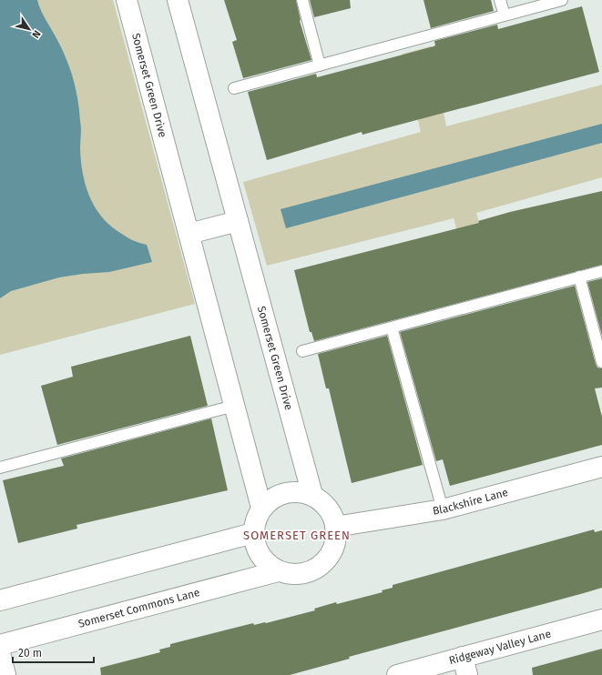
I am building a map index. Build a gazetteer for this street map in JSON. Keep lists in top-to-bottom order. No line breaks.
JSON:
{"streets":{"street":["Somerset Green Drive","Blackshire Lane","Somerset Commons Lane","Ridgeway Valley Lane"]},"crossings":[["Somerset Green Drive","Blackshire Lane"],["Somerset Green Drive","Somerset Commons Lane"],["Blackshire Lane","Somerset Commons Lane"]],"districts":["SOMERSET GREEN"],"scale_bar":"20 m","north":"bottom right"}
